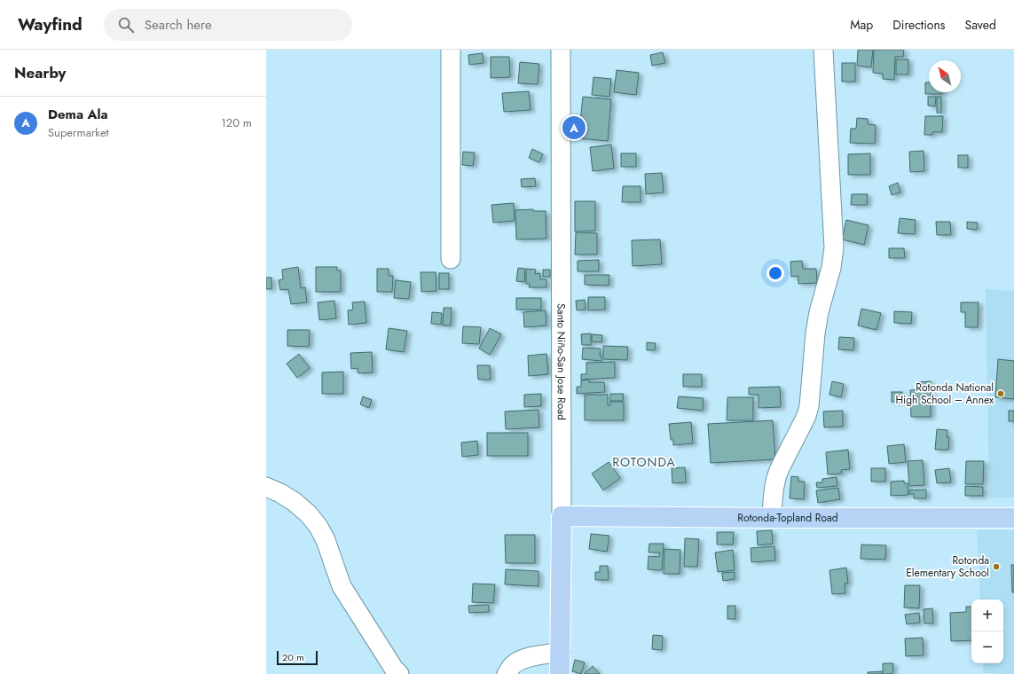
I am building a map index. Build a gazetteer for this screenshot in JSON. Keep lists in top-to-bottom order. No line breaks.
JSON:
{"streets":{"main road":["Santo Niño-San Jose Road","Rotonda-Topland Road"]},"crossings":[["Santo Niño-San Jose Road","Rotonda-Topland Road"]],"districts":["ROTONDA"],"places":["Rotonda National High School – Annex","Rotonda Elementary School"],"scale_bar":"20 m","north":"top left","page":{"header":"Wayfind","search":"Search here","nav":["Map","Directions","Saved"],"heading":"Nearby","list":[{"mark":"A","name":"Dema Ala","note":"Supermarket","value":"120 m"}],"pins":"A","map_buttons":["+","−"],"scale":"20 m"}}
